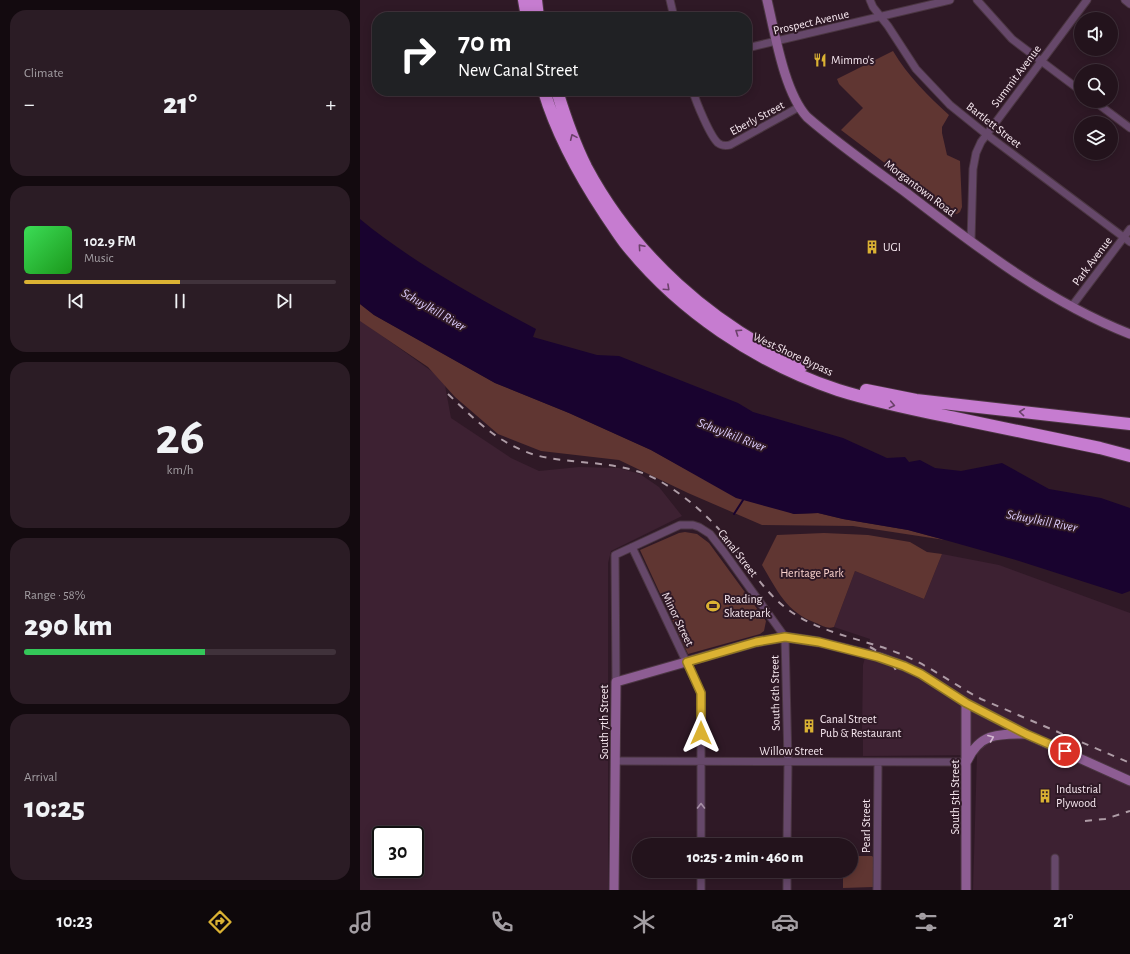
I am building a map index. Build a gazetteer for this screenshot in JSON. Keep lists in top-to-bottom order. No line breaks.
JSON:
{"streets":{"highway":["West Shore Bypass"],"street":["Prospect Avenue","Summit Avenue","Eberly Street","Bartlett Street","Morgantown Road","Park Avenue","Canal Street","Minor Street","South 6th Street","South 7th Street","Willow Street","South 5th Street","Pearl Street"]},"crossings":[["Prospect Avenue","Bartlett Street"],["Prospect Avenue","Morgantown Road"],["Summit Avenue","Bartlett Street"],["Summit Avenue","Morgantown Road"],["Eberly Street","Morgantown Road"],["Bartlett Street","Park Avenue"],["Morgantown Road","Park Avenue"],["Canal Street","Minor Street"],["Canal Street","South 6th Street"],["Canal Street","South 7th Street"],["Minor Street","Willow Street"],["South 6th Street","Willow Street"],["South 7th Street","Willow Street"],["Willow Street","South 5th Street"],["Willow Street","Pearl Street"]],"water":["Schuylkill River"],"parks":["Heritage Park"],"places":{"restaurant":["Mimmo's"],"building":["UGI","Canal Street Pub & Restaurant","Industrial Plywood"],"sports":["Reading Skatepark"]},"page":{"tile":["Climate",["26","km/h"],["Range · 58%","290 km"],["Arrival","10:25"]],"turn":["70 m","New Canal Street"],"heat":["−","21°","+"],"song":["102.9 FM","Music"],"limit":"30","trip":"10:25 · 2 min · 460 m","tabs":["10:23","21°"]}}
